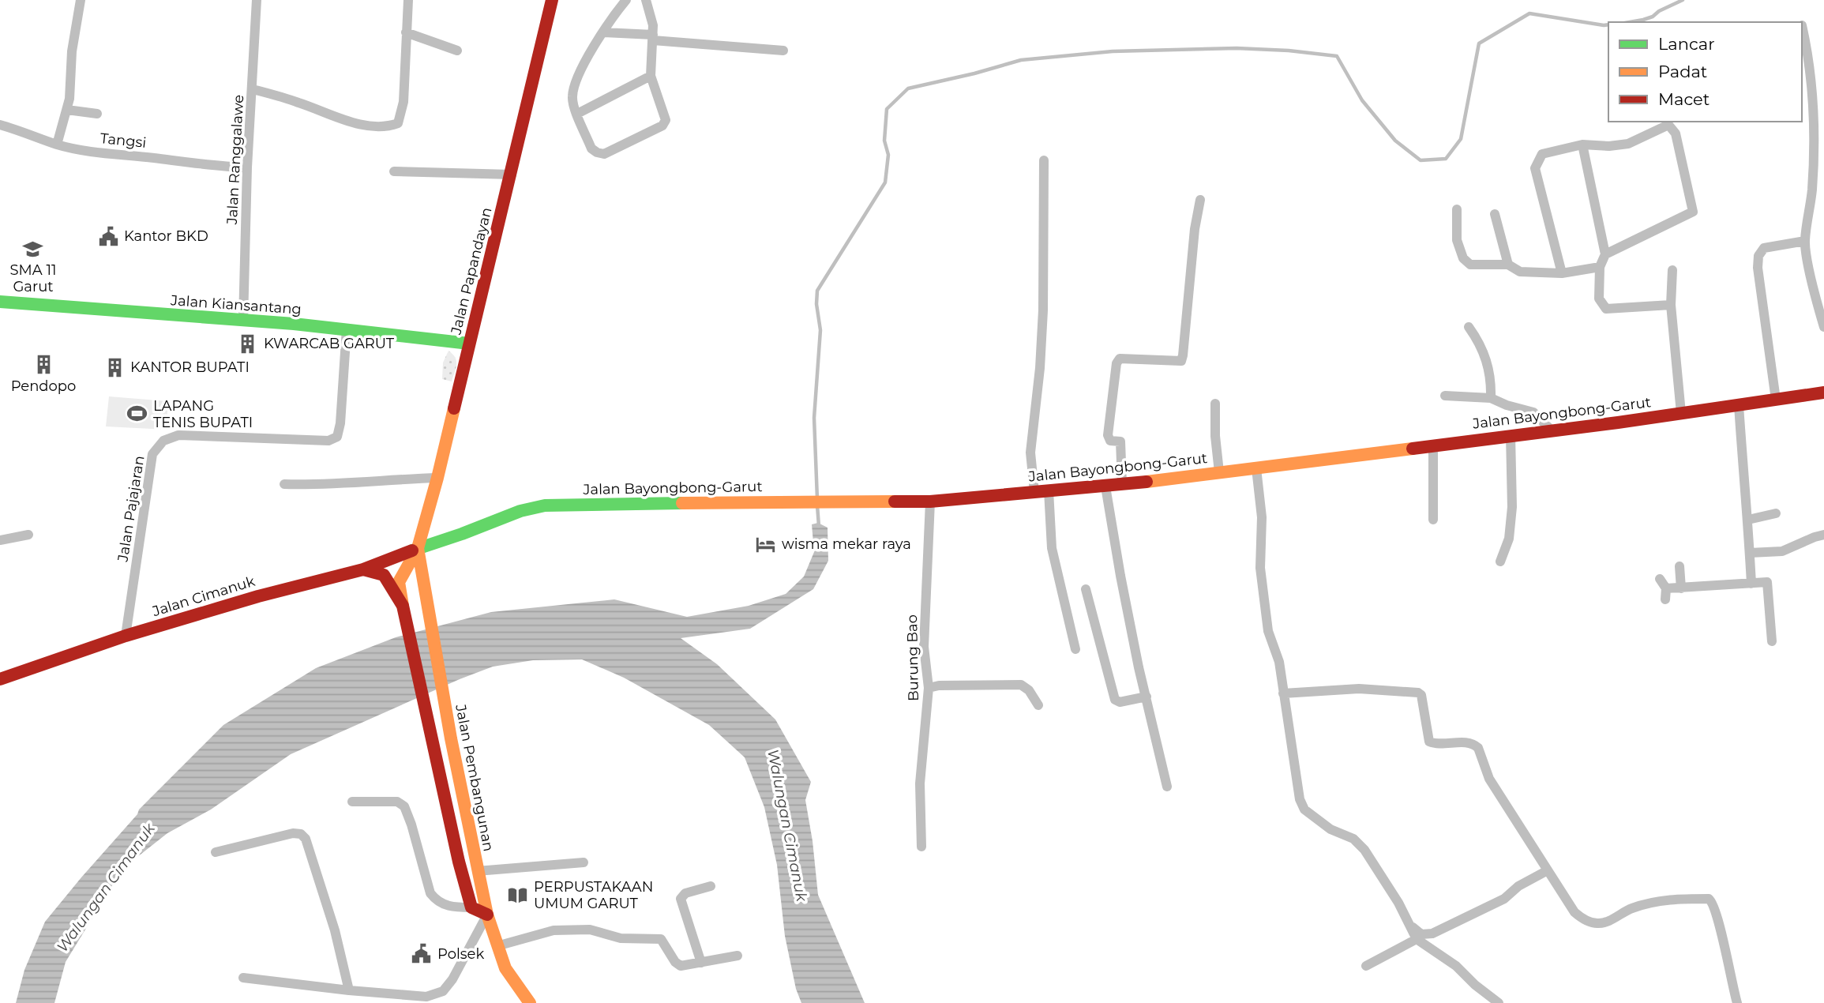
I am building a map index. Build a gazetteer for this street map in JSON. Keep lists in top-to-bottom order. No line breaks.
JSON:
{"streets":{"main road":["Jalan Papandayan","Jalan Kiansantang","Jalan Bayongbong-Garut","Jalan Cimanuk","Jalan Pembangunan"],"street":["Tangsi","Jalan Ranggalawe","Jalan Pajajaran","Burung Bao"]},"crossings":[["Tangsi","Jalan Ranggalawe"],["Jalan Ranggalawe","Jalan Kiansantang"],["Jalan Papandayan","Jalan Kiansantang"],["Jalan Papandayan","Jalan Bayongbong-Garut"],["Jalan Papandayan","Jalan Cimanuk"],["Jalan Papandayan","Jalan Pembangunan"],["Jalan Kiansantang","Jalan Pajajaran"],["Jalan Bayongbong-Garut","Jalan Cimanuk"],["Jalan Bayongbong-Garut","Burung Bao"],["Jalan Bayongbong-Garut","Jalan Pembangunan"],["Jalan Pajajaran","Jalan Cimanuk"],["Jalan Cimanuk","Jalan Pembangunan"]],"water":["Walungan Cimanuk"],"places":{"public building":["Kantor BKD","Polsek"],"school or university":["SMA 11 Garut"],"building":["KWARCAB GARUT","Pendopo","KANTOR BUPATI"],"sports":["LAPANG TENIS BUPATI"],"hotel":["wisma mekar raya"],"library":["PERPUSTAKAAN UMUM GARUT"]},"legend":["Lancar","Padat","Macet"]}
